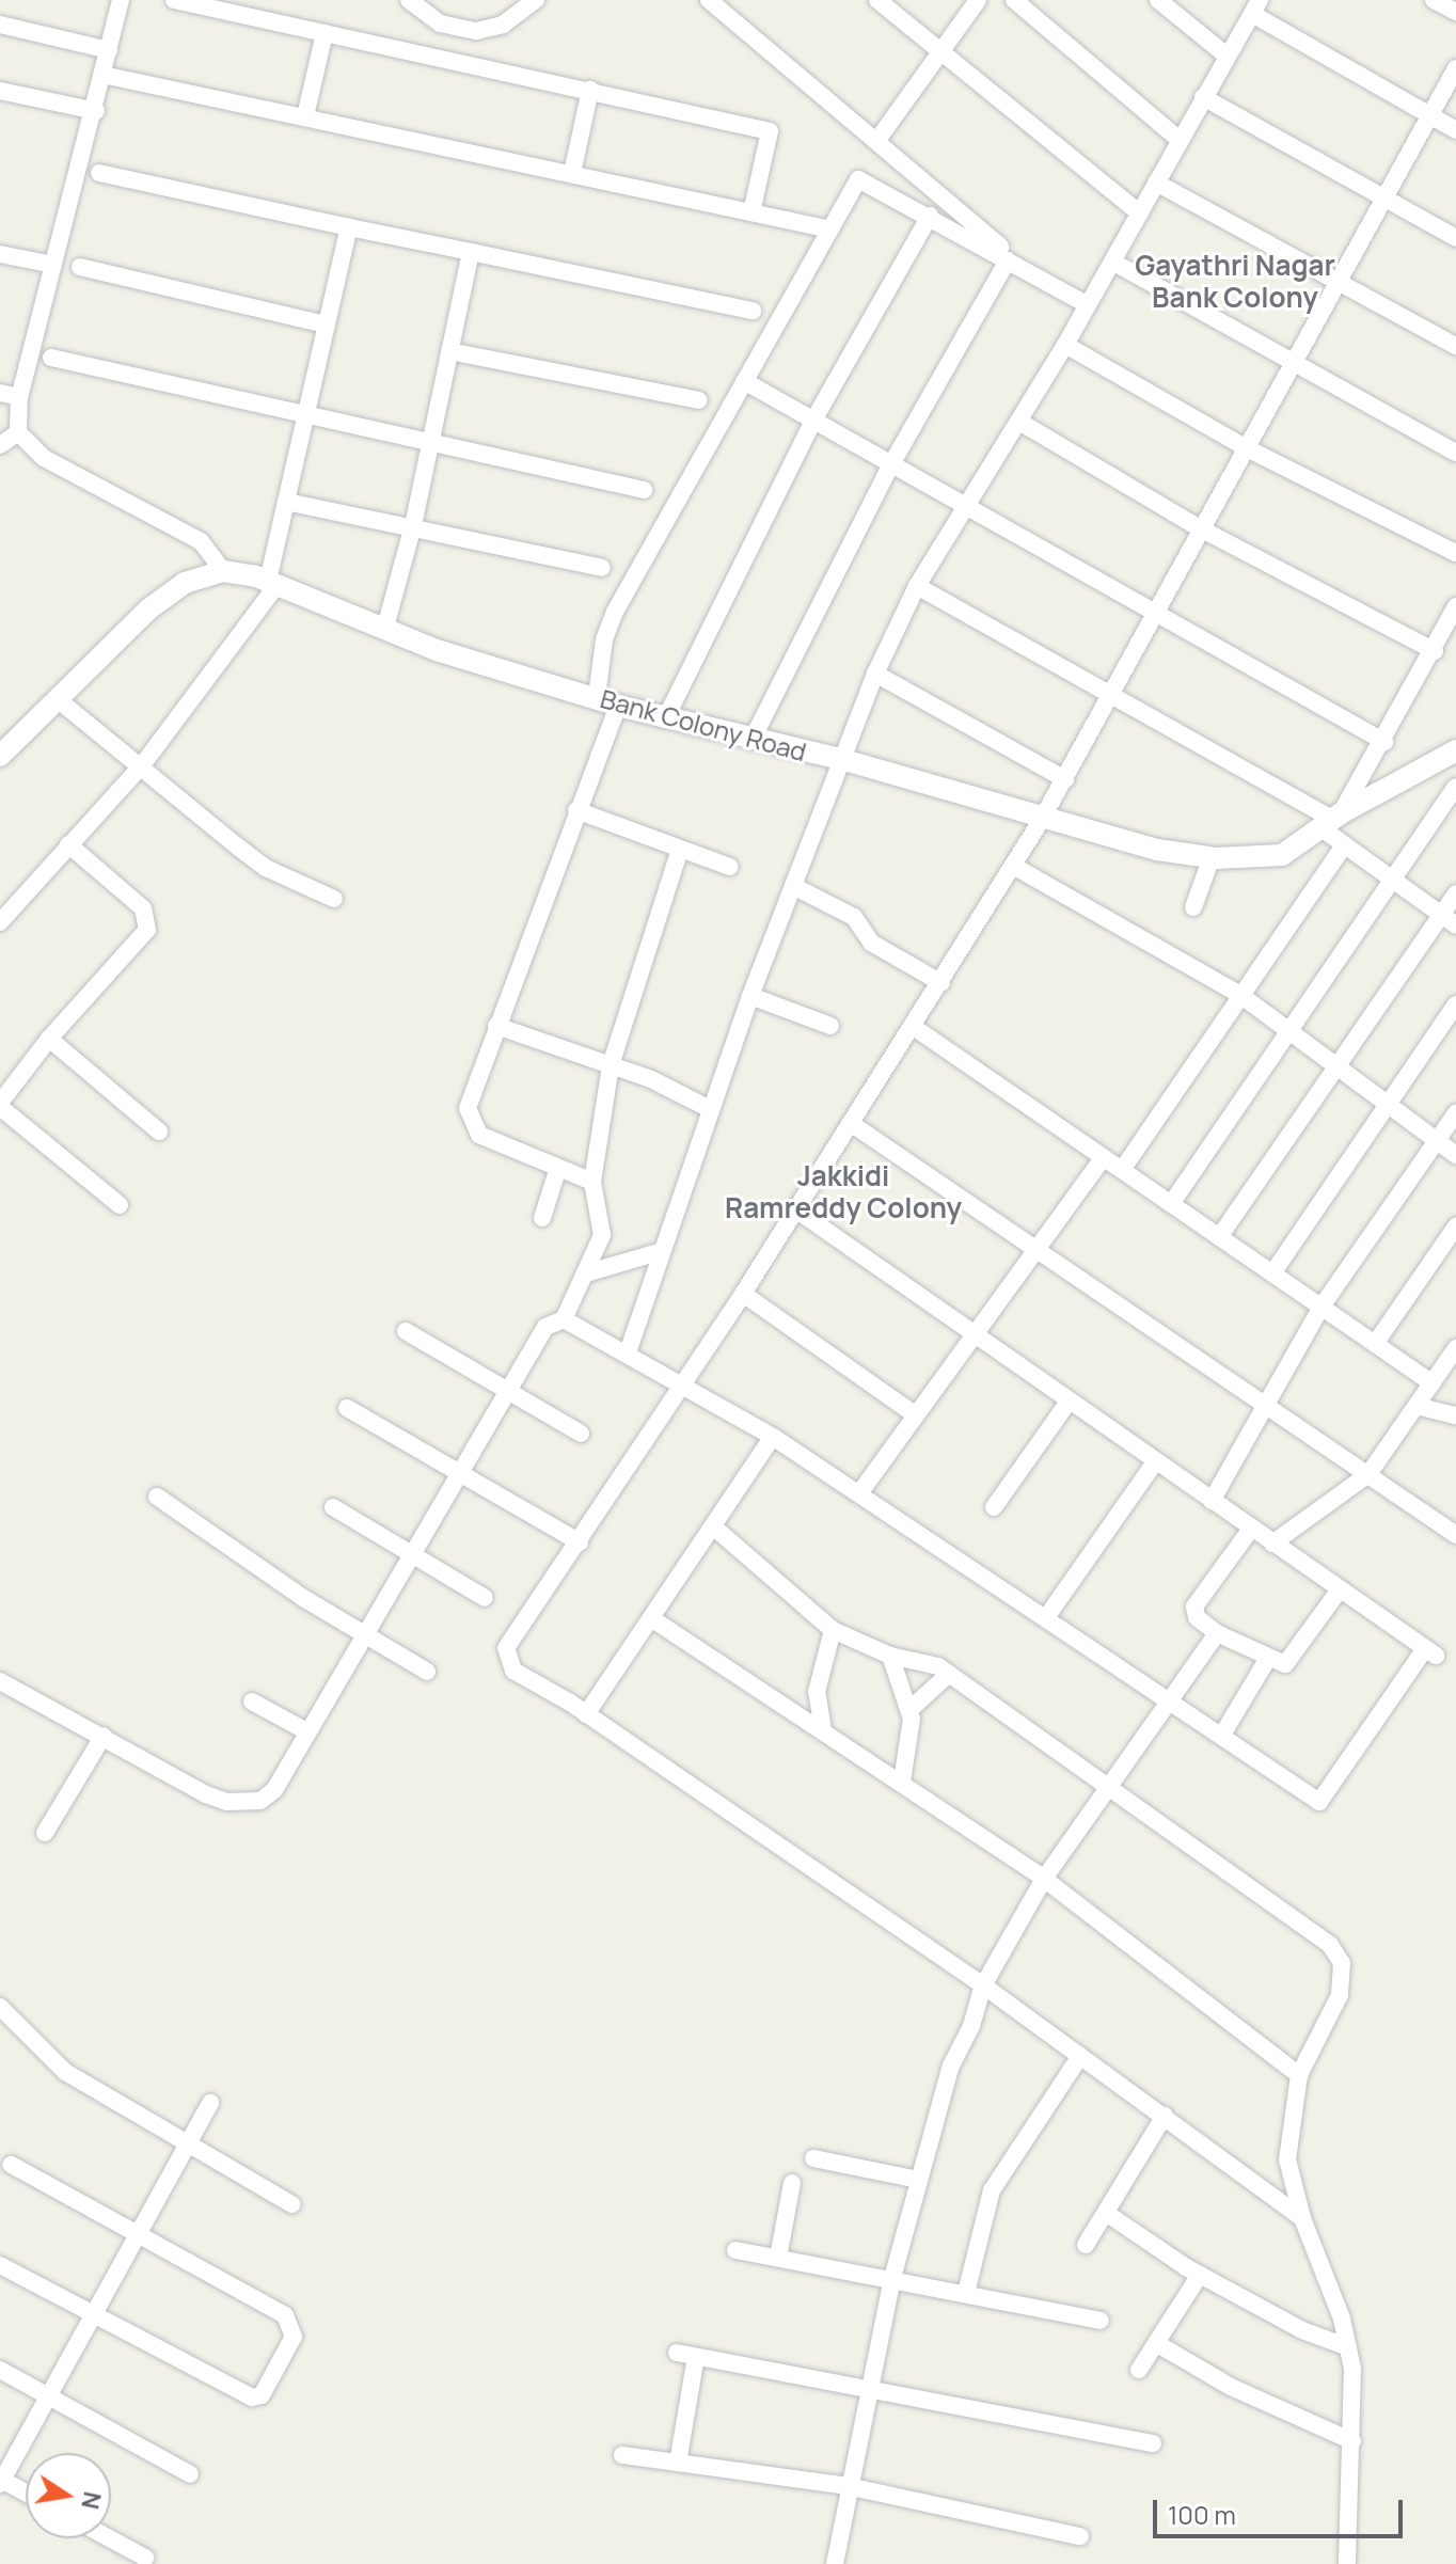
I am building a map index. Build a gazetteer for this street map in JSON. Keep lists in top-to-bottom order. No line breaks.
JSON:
{"streets":{"street":["Bank Colony Road"]},"districts":["Gayathri Nagar Bank Colony","Jakkidi Ramreddy Colony"],"scale_bar":"100 m","north":"right"}
